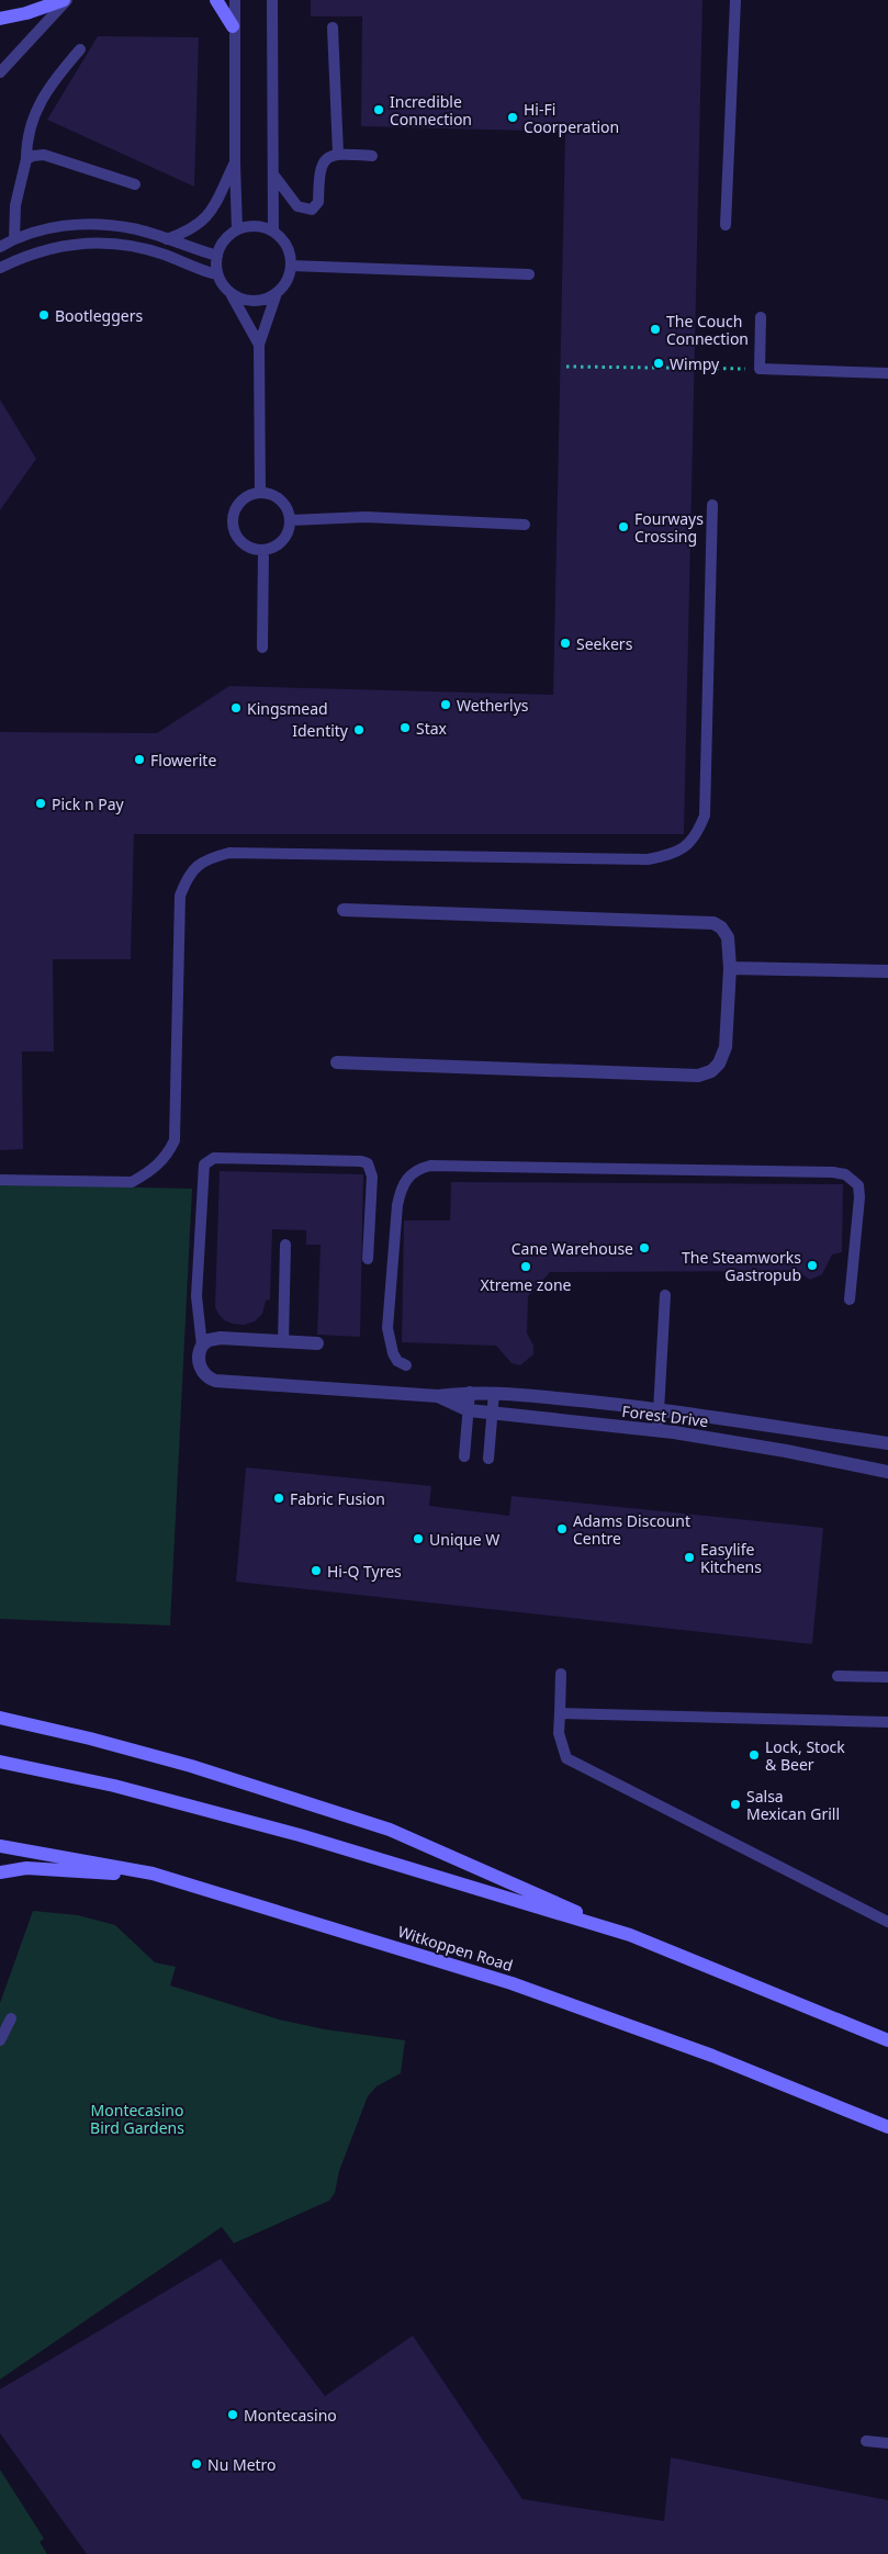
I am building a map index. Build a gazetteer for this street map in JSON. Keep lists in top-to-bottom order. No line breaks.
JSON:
{"streets":{"main road":["Witkoppen Road"],"street":["Forest Drive"]},"parks":["Montecasino Bird Gardens"],"places":["Incredible Connection","Hi-Fi Coorperation","Bootleggers","The Couch Connection","Wimpy","Fourways Crossing","Seekers","Wetherlys","Kingsmead","Stax","Identity","Flowerite","Pick n Pay","Cane Warehouse","The Steamworks Gastropub","Xtreme zone","Fabric Fusion","Adams Discount Centre","Unique W","Easylife Kitchens","Hi-Q Tyres","Lock, Stock & Beer","Salsa Mexican Grill","Montecasino","Nu Metro"]}
